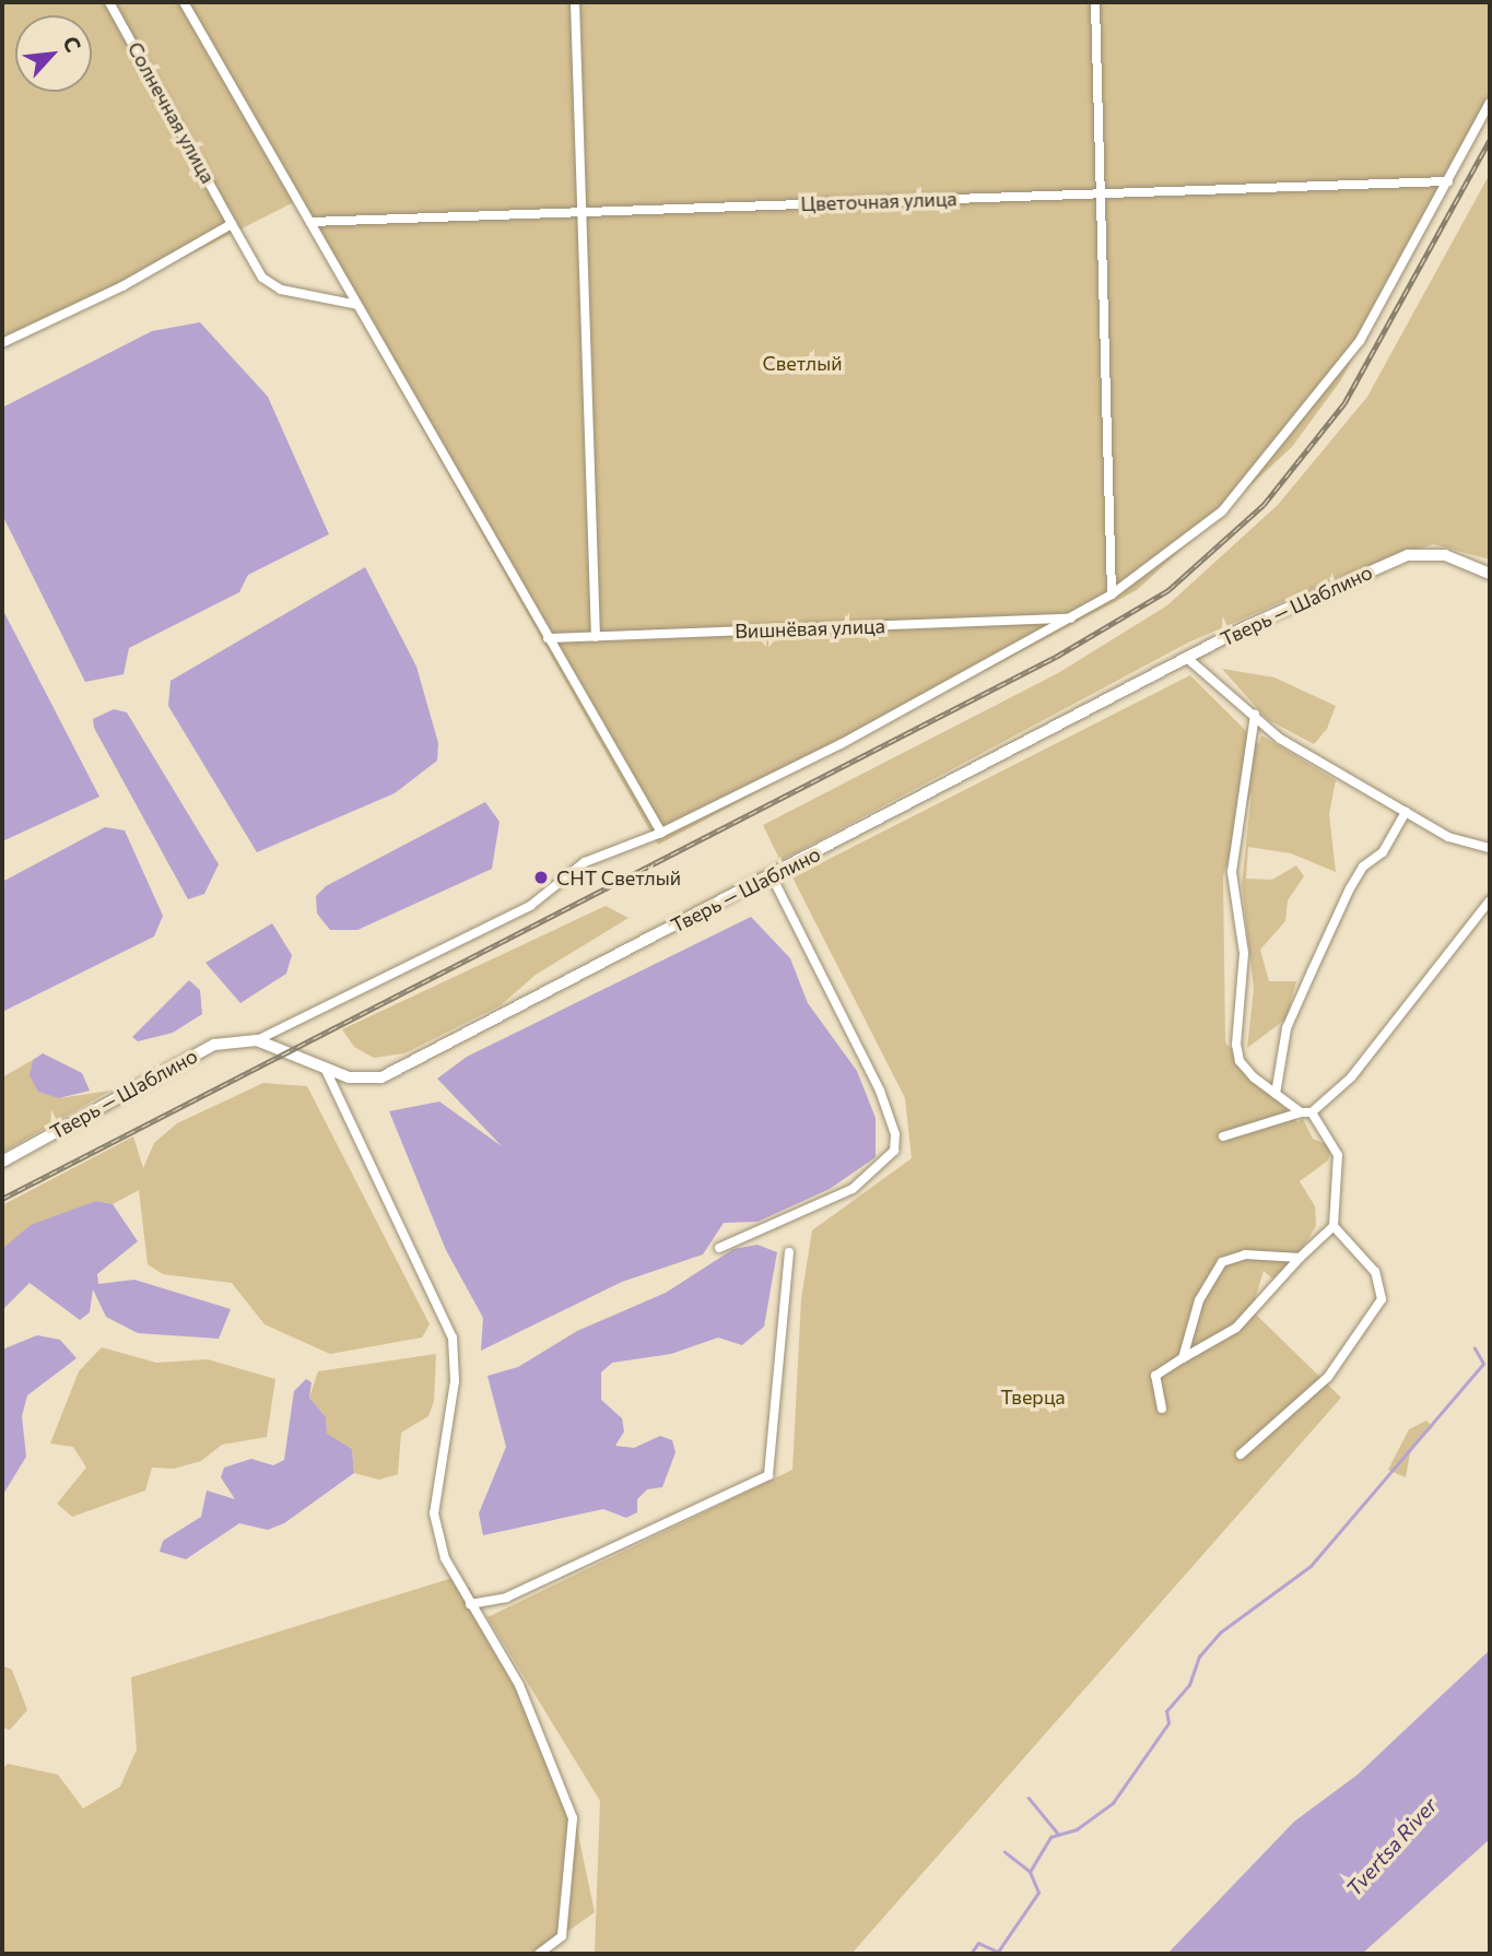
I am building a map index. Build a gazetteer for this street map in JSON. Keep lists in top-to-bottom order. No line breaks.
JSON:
{"streets":{"street":["Солнечная улица","Цветочная улица","Тверь — Шаблино","Вишнёвая улица"]},"water":["Tvertsa River"],"parks":["Светлый","Тверца"],"places":["СНТ Светлый"],"north":"top right"}
